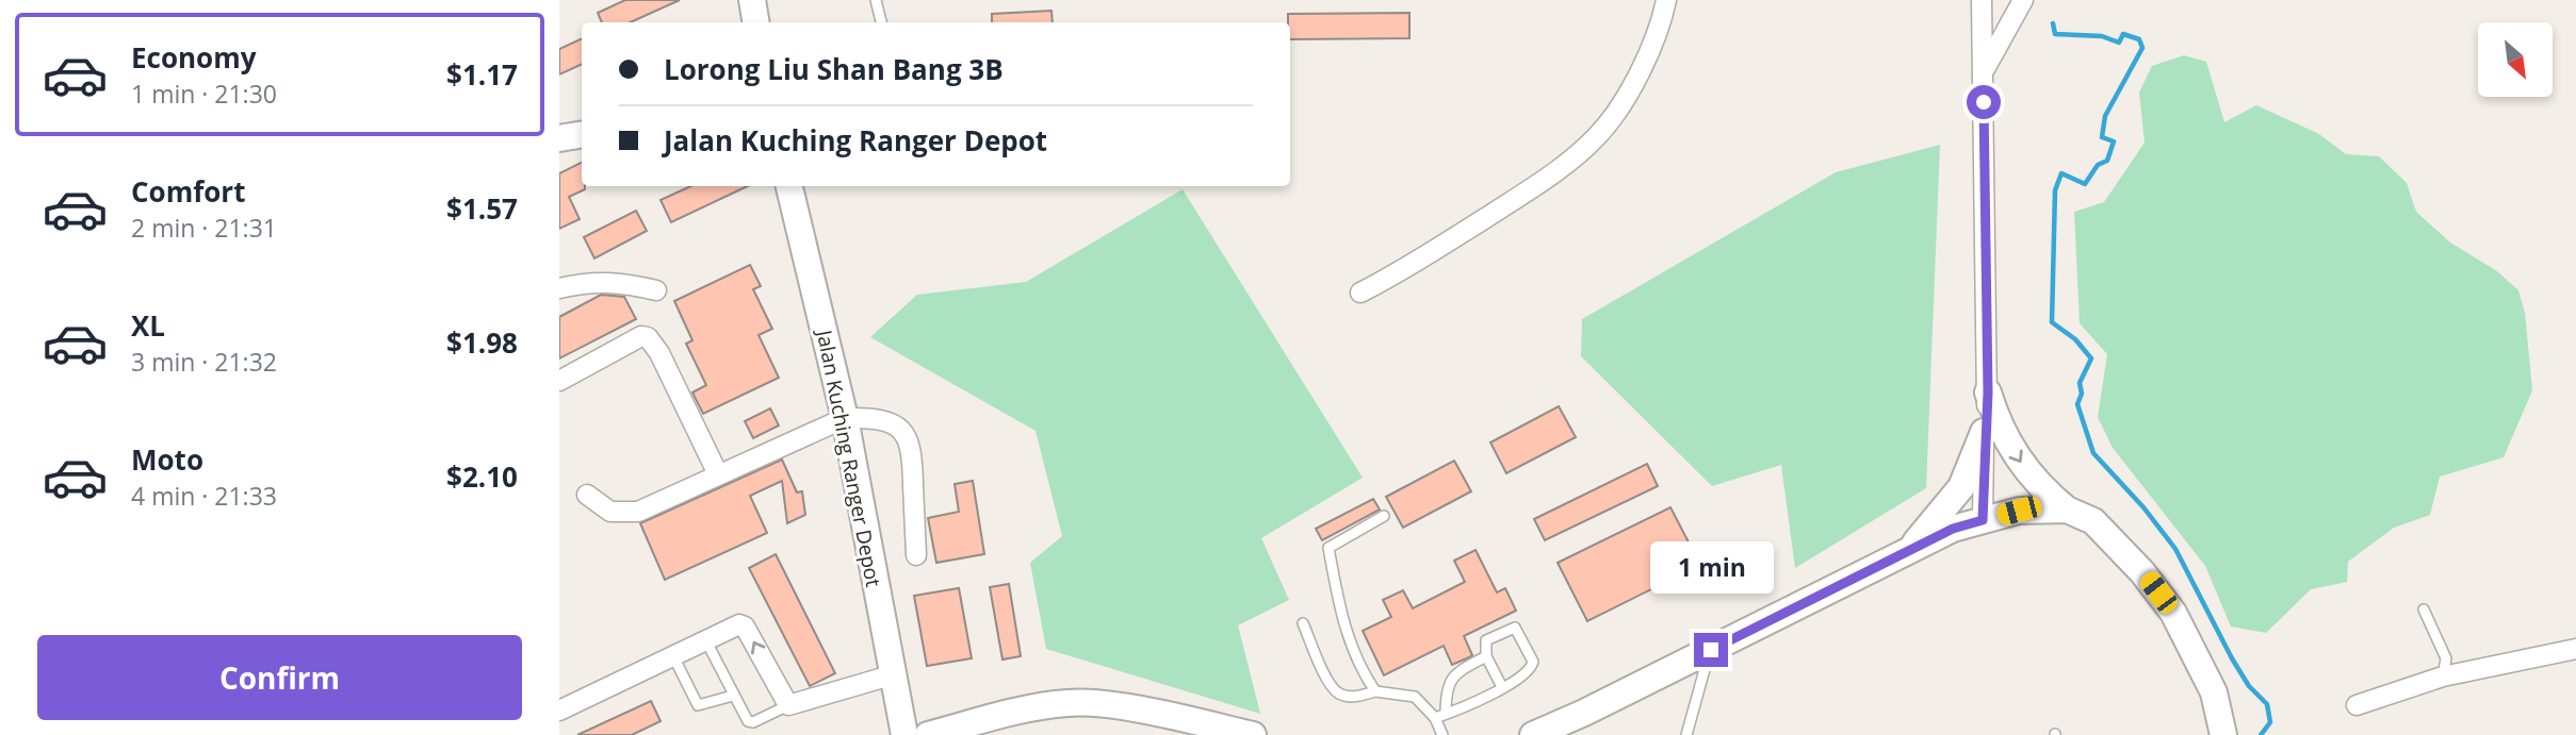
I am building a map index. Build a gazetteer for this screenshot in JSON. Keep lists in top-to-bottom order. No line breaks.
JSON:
{"streets":{"street":["Jalan Kuching Ranger Depot"]},"north":"bottom right","page":{"list":[{"name":"Economy","note":"1 min · 21:30","value":"$1.17"},{"name":"Comfort","note":"2 min · 21:31","value":"$1.57"},{"name":"XL","note":"3 min · 21:32","value":"$1.98"},{"name":"Moto","note":"4 min · 21:33","value":"$2.10"}],"banner":["Lorong Liu Shan Bang 3B","Jalan Kuching Ranger Depot"],"bubble":"1 min","buttons":"Confirm"}}
